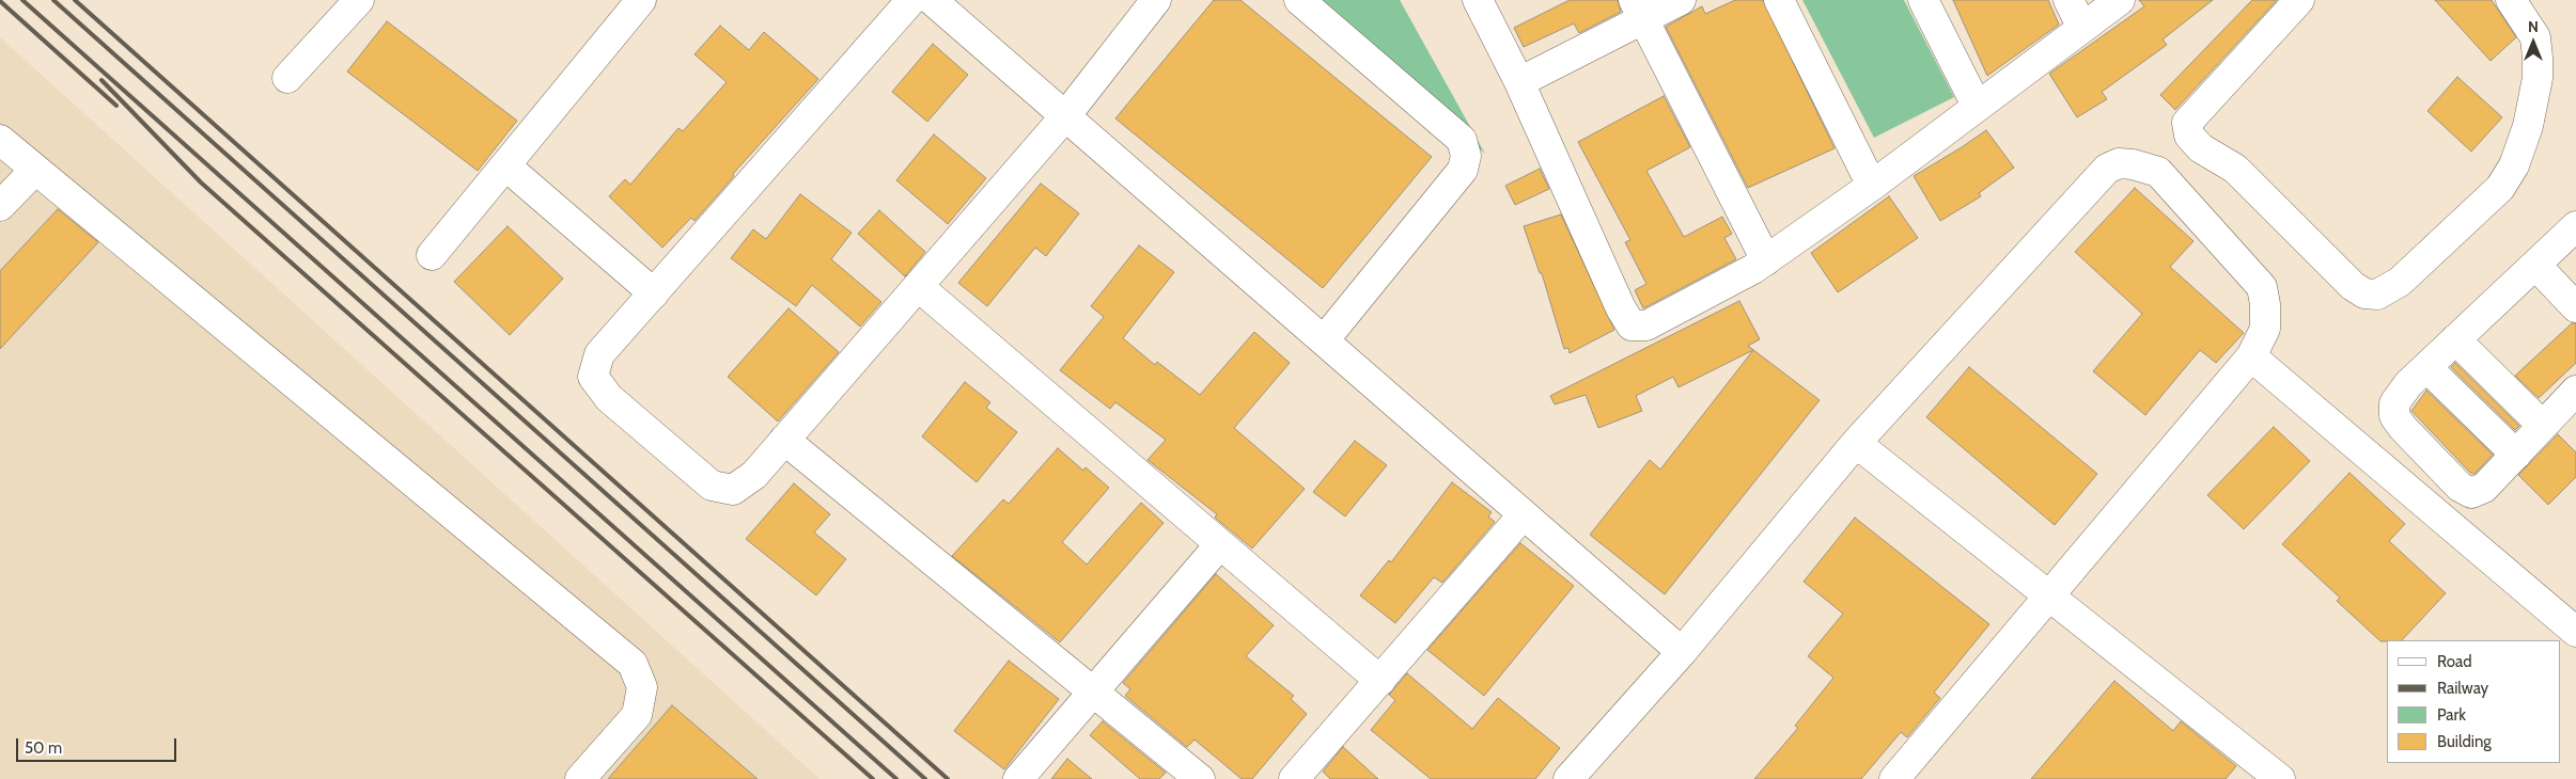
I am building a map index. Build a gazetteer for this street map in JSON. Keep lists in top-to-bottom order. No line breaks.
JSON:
{"legend":["Road","Railway","Park","Building"],"scale_bar":"50 m","north":"top"}
